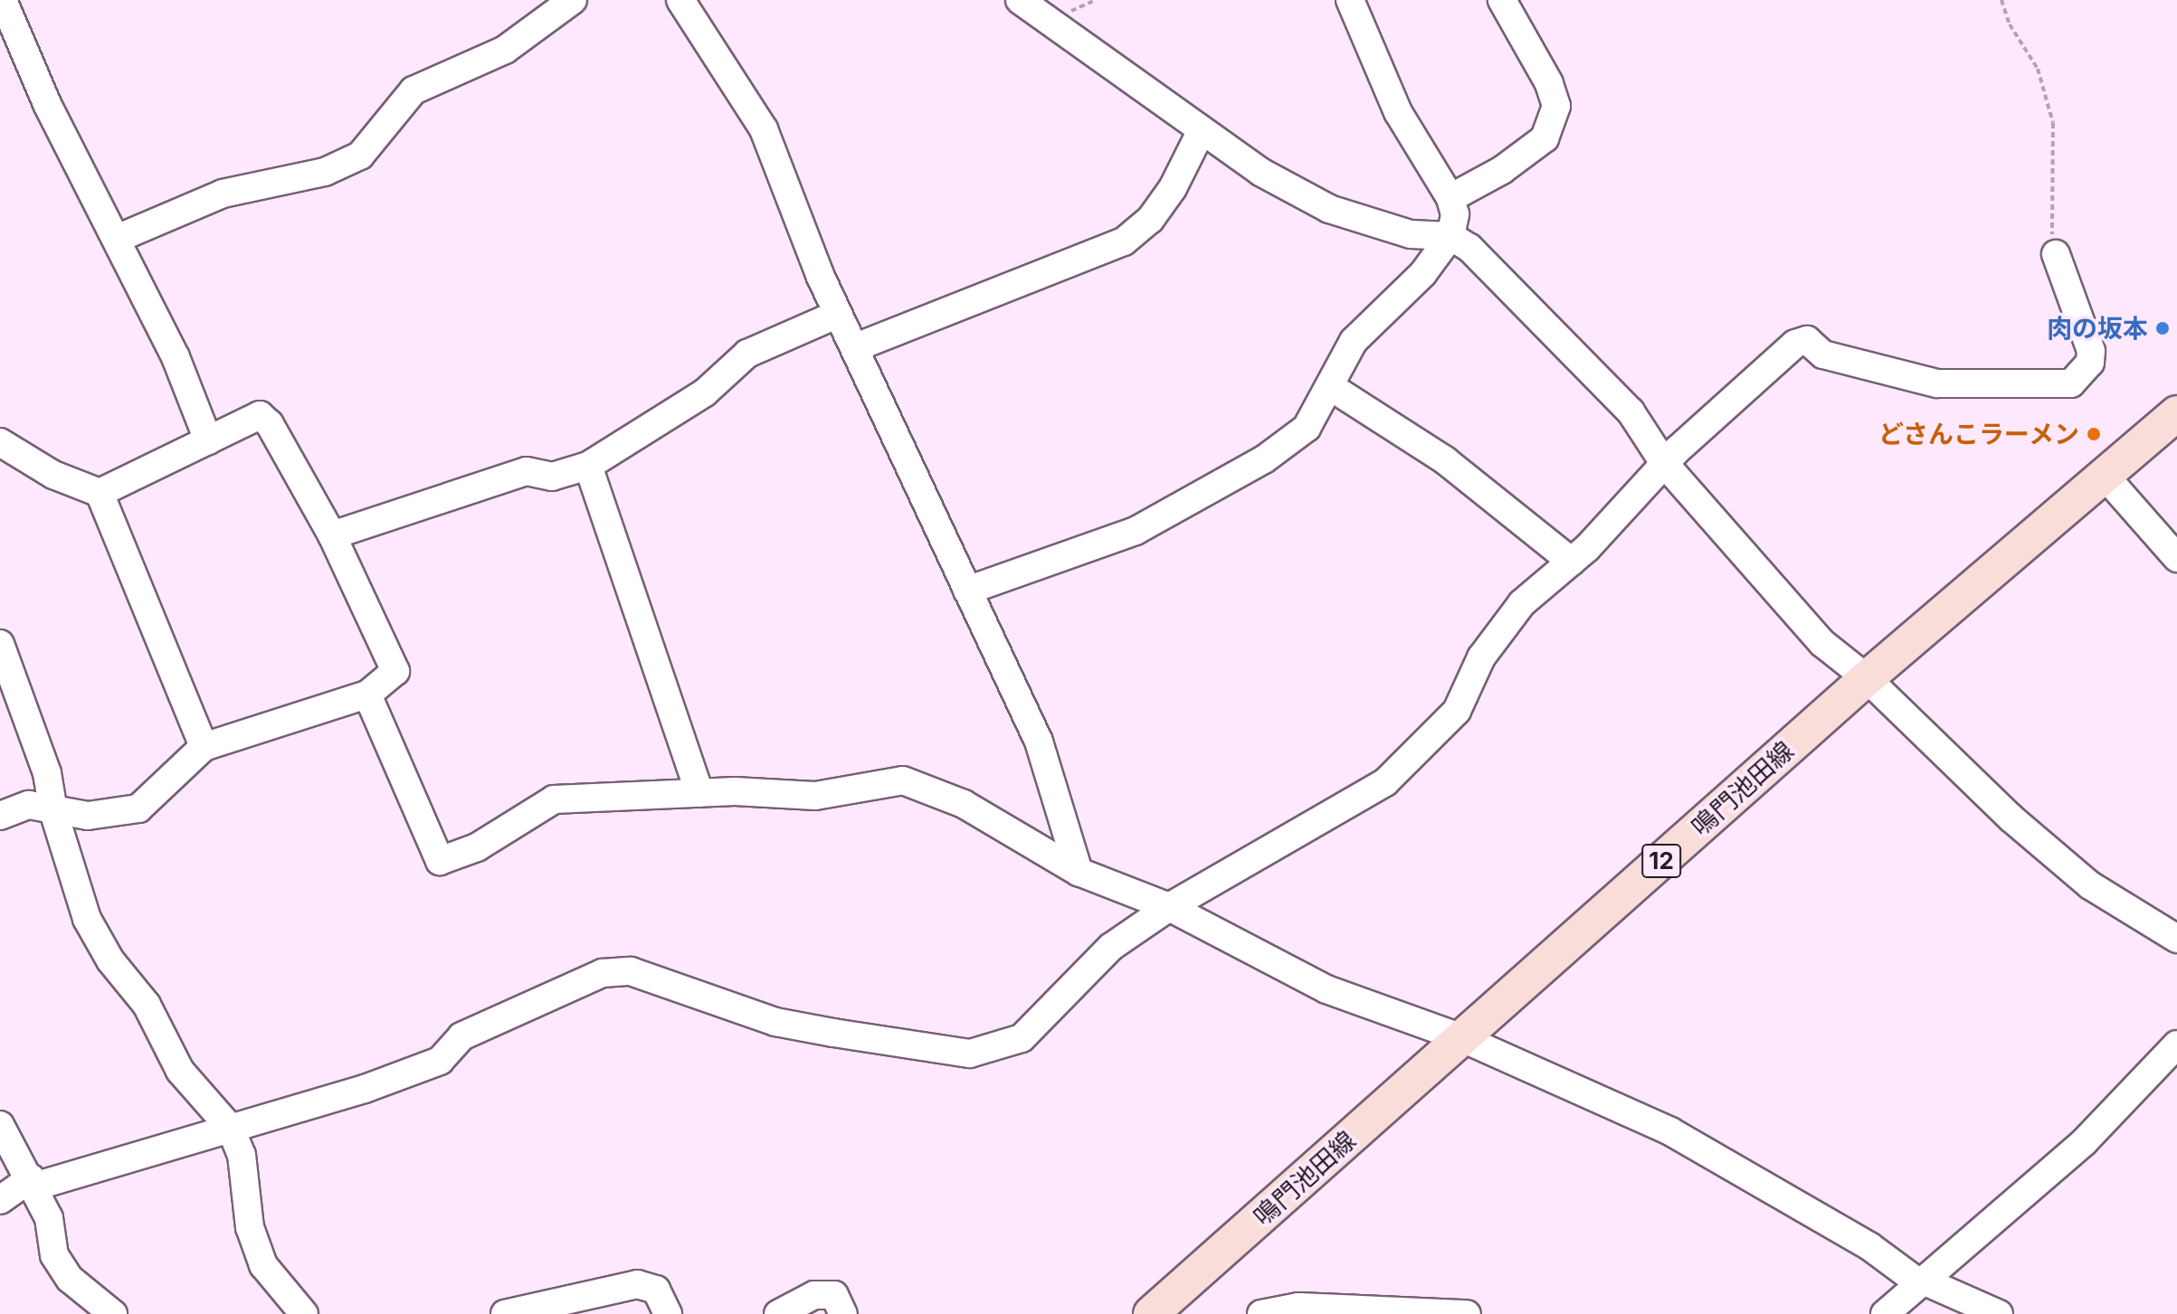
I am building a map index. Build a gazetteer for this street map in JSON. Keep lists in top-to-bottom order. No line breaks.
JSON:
{"streets":{"main road":["鳴門池田線","12"]},"places":["肉の坂本","どさんこラーメン"]}
